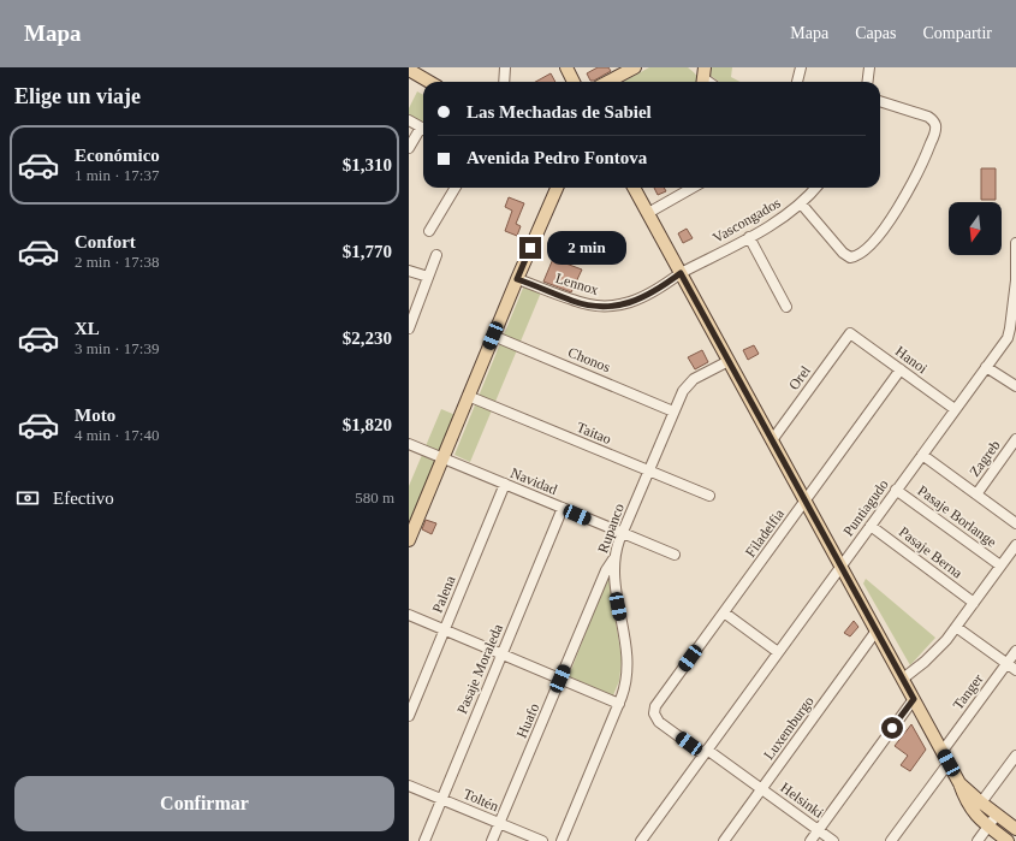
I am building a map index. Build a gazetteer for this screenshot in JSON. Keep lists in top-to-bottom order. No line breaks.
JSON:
{"streets":{"street":["Vascongados","Lennox","Chonos","Hanoi","Orel","Taitao","Zagreb","Navidad","Puntiagudo","Pasaje Borlange","Rupanco","Filadelfia","Pasaje Berna","Palena","Pasaje Moraleda","Tanger","Huafo","Luxemburgo","Toltén","Helsinki"]},"crossings":[["Vascongados","Lennox"],["Chonos","Rupanco"],["Hanoi","Orel"],["Hanoi","Puntiagudo"],["Hanoi","Filadelfia"],["Taitao","Rupanco"],["Navidad","Rupanco"],["Navidad","Palena"],["Navidad","Pasaje Moraleda"],["Puntiagudo","Pasaje Borlange"],["Puntiagudo","Pasaje Berna"],["Puntiagudo","Helsinki"],["Rupanco","Huafo"],["Filadelfia","Helsinki"],["Pasaje Moraleda","Toltén"],["Huafo","Toltén"],["Luxemburgo","Helsinki"]],"north":"bottom","page":{"header":"Mapa","nav":["Mapa","Capas","Compartir"],"heading":"Elige un viaje","banner":["Las Mechadas de Sabiel","Avenida Pedro Fontova"],"list":[{"name":"Económico","note":"1 min · 17:37","value":"$1,310"},{"name":"Confort","note":"2 min · 17:38","value":"$1,770"},{"name":"XL","note":"3 min · 17:39","value":"$2,230"},{"name":"Moto","note":"4 min · 17:40","value":"$1,820"}],"bubble":"2 min","pay":["Efectivo","580 m"],"buttons":"Confirmar"}}
